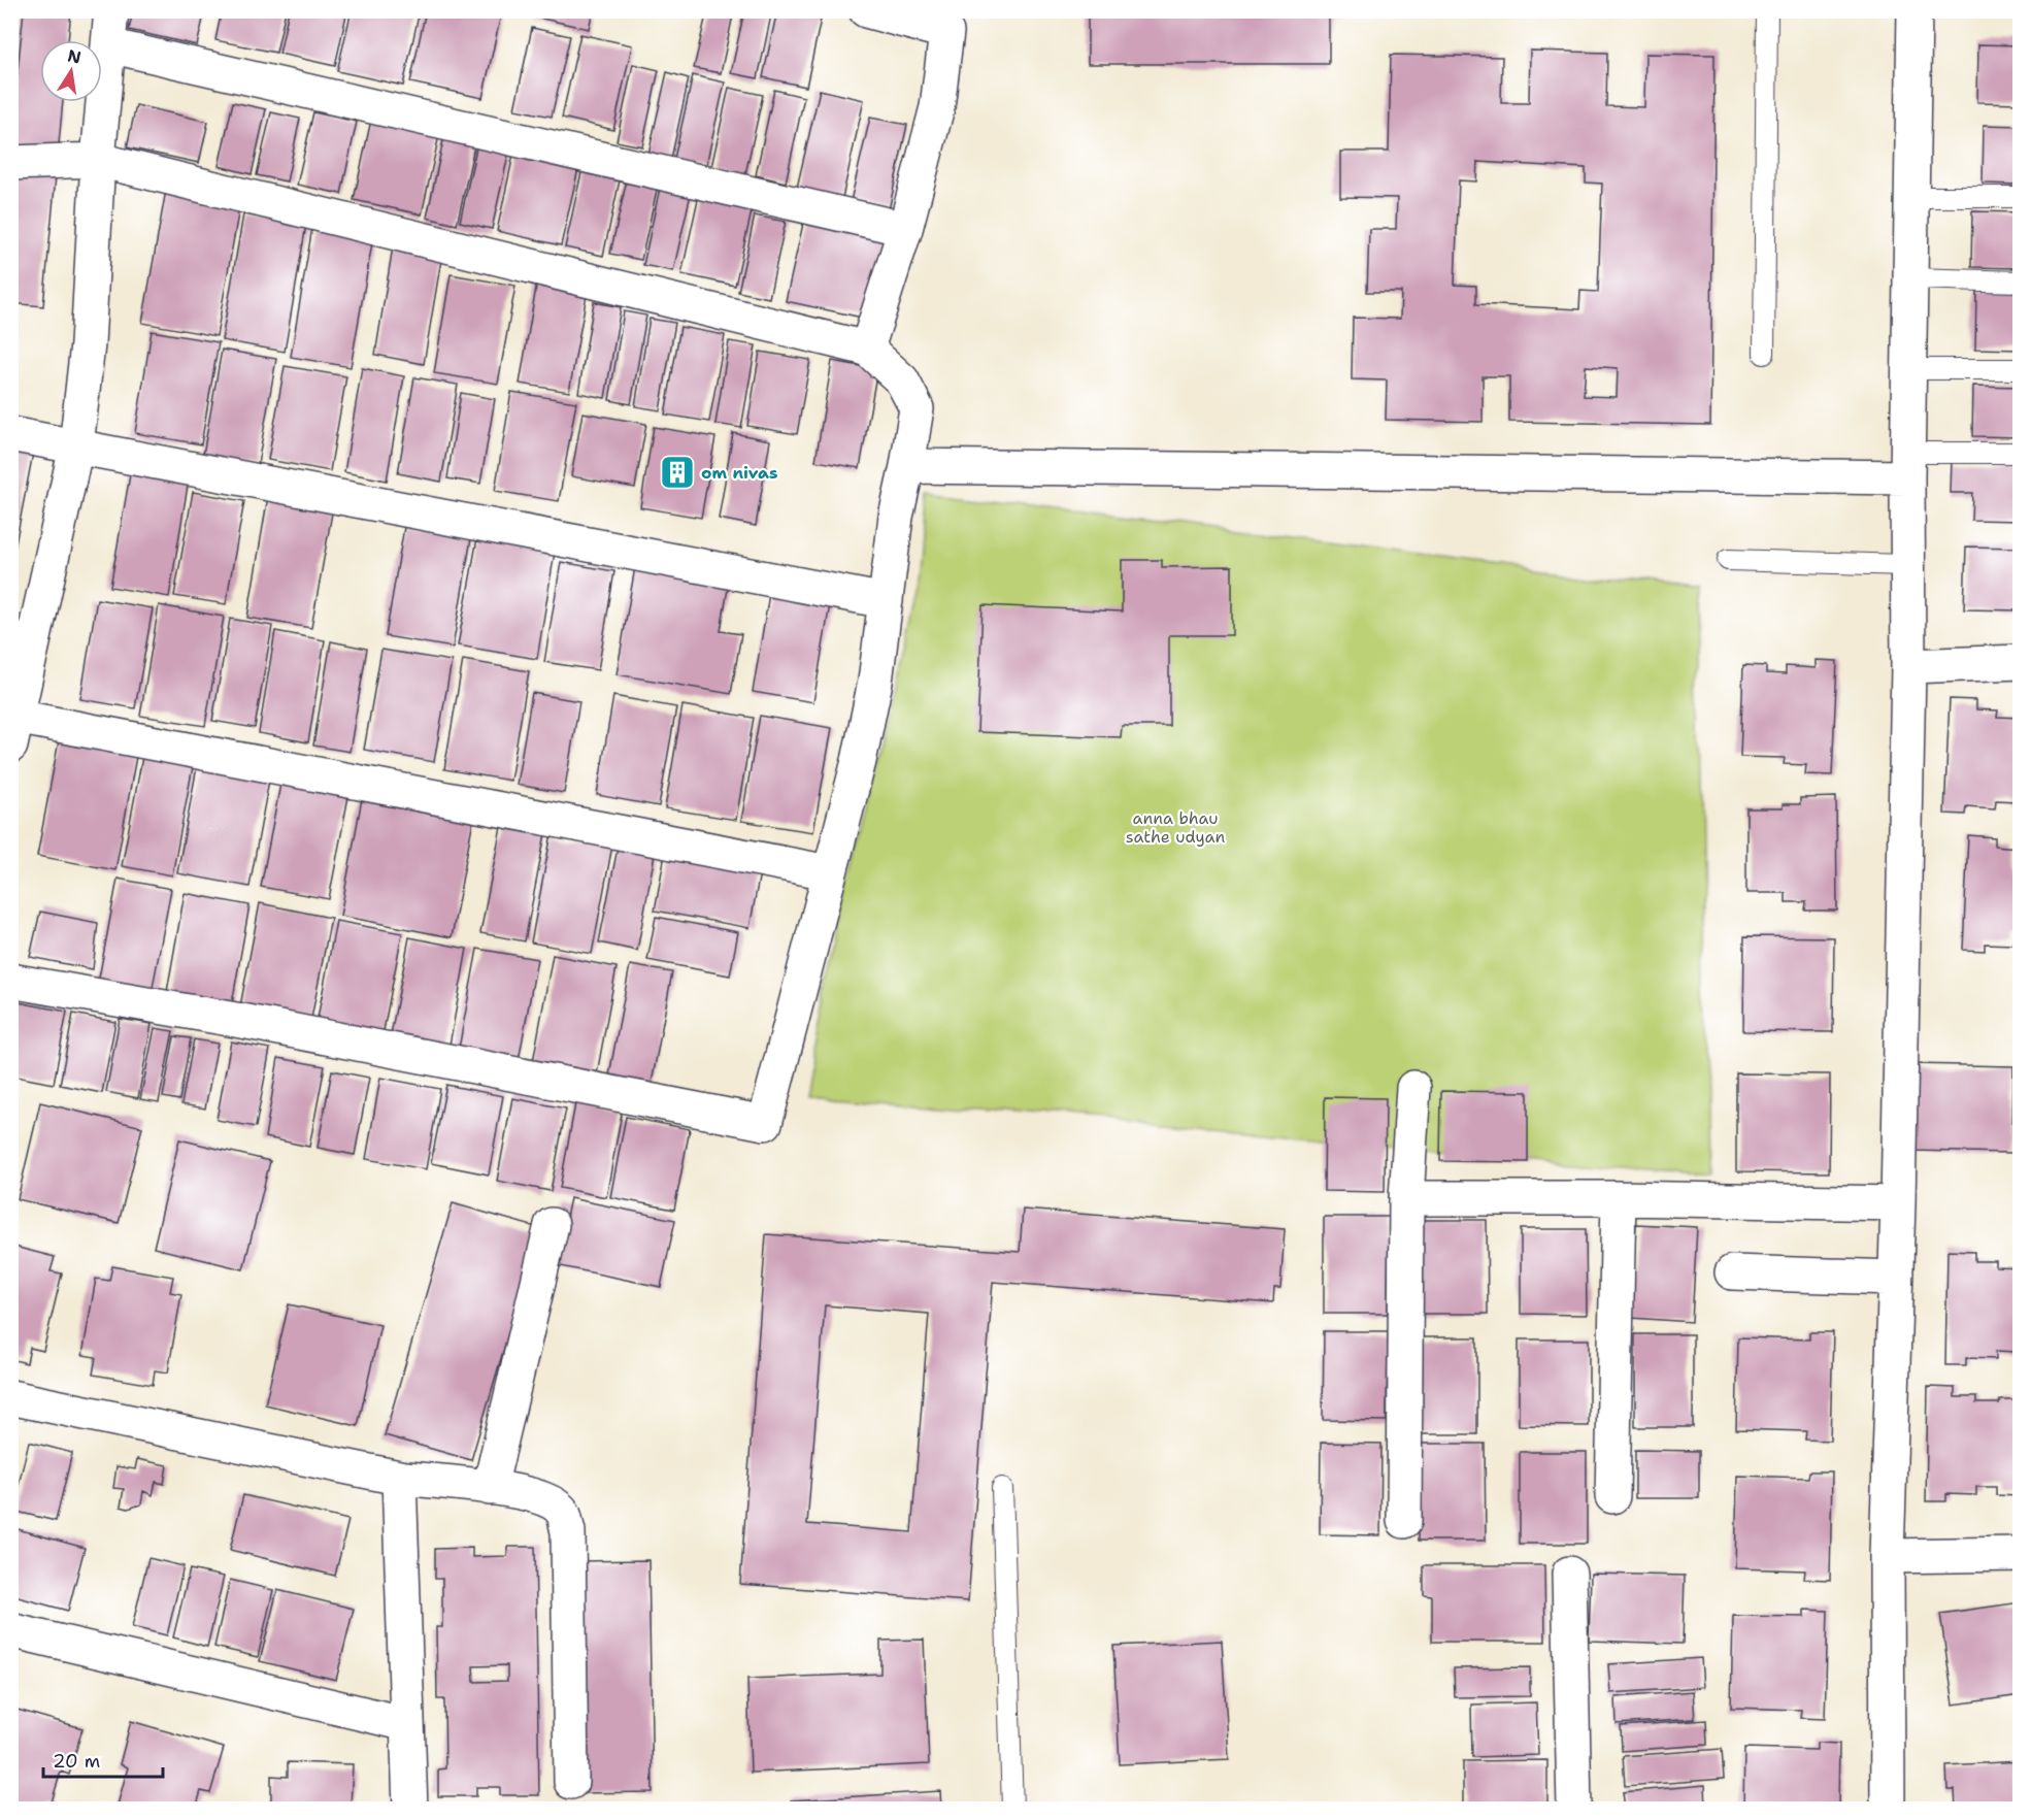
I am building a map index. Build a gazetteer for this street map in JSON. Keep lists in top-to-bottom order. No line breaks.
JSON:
{"parks":["anna bhau sathe udyan"],"places":{"building":["om nivas"]},"scale_bar":"20 m","north":"top"}
